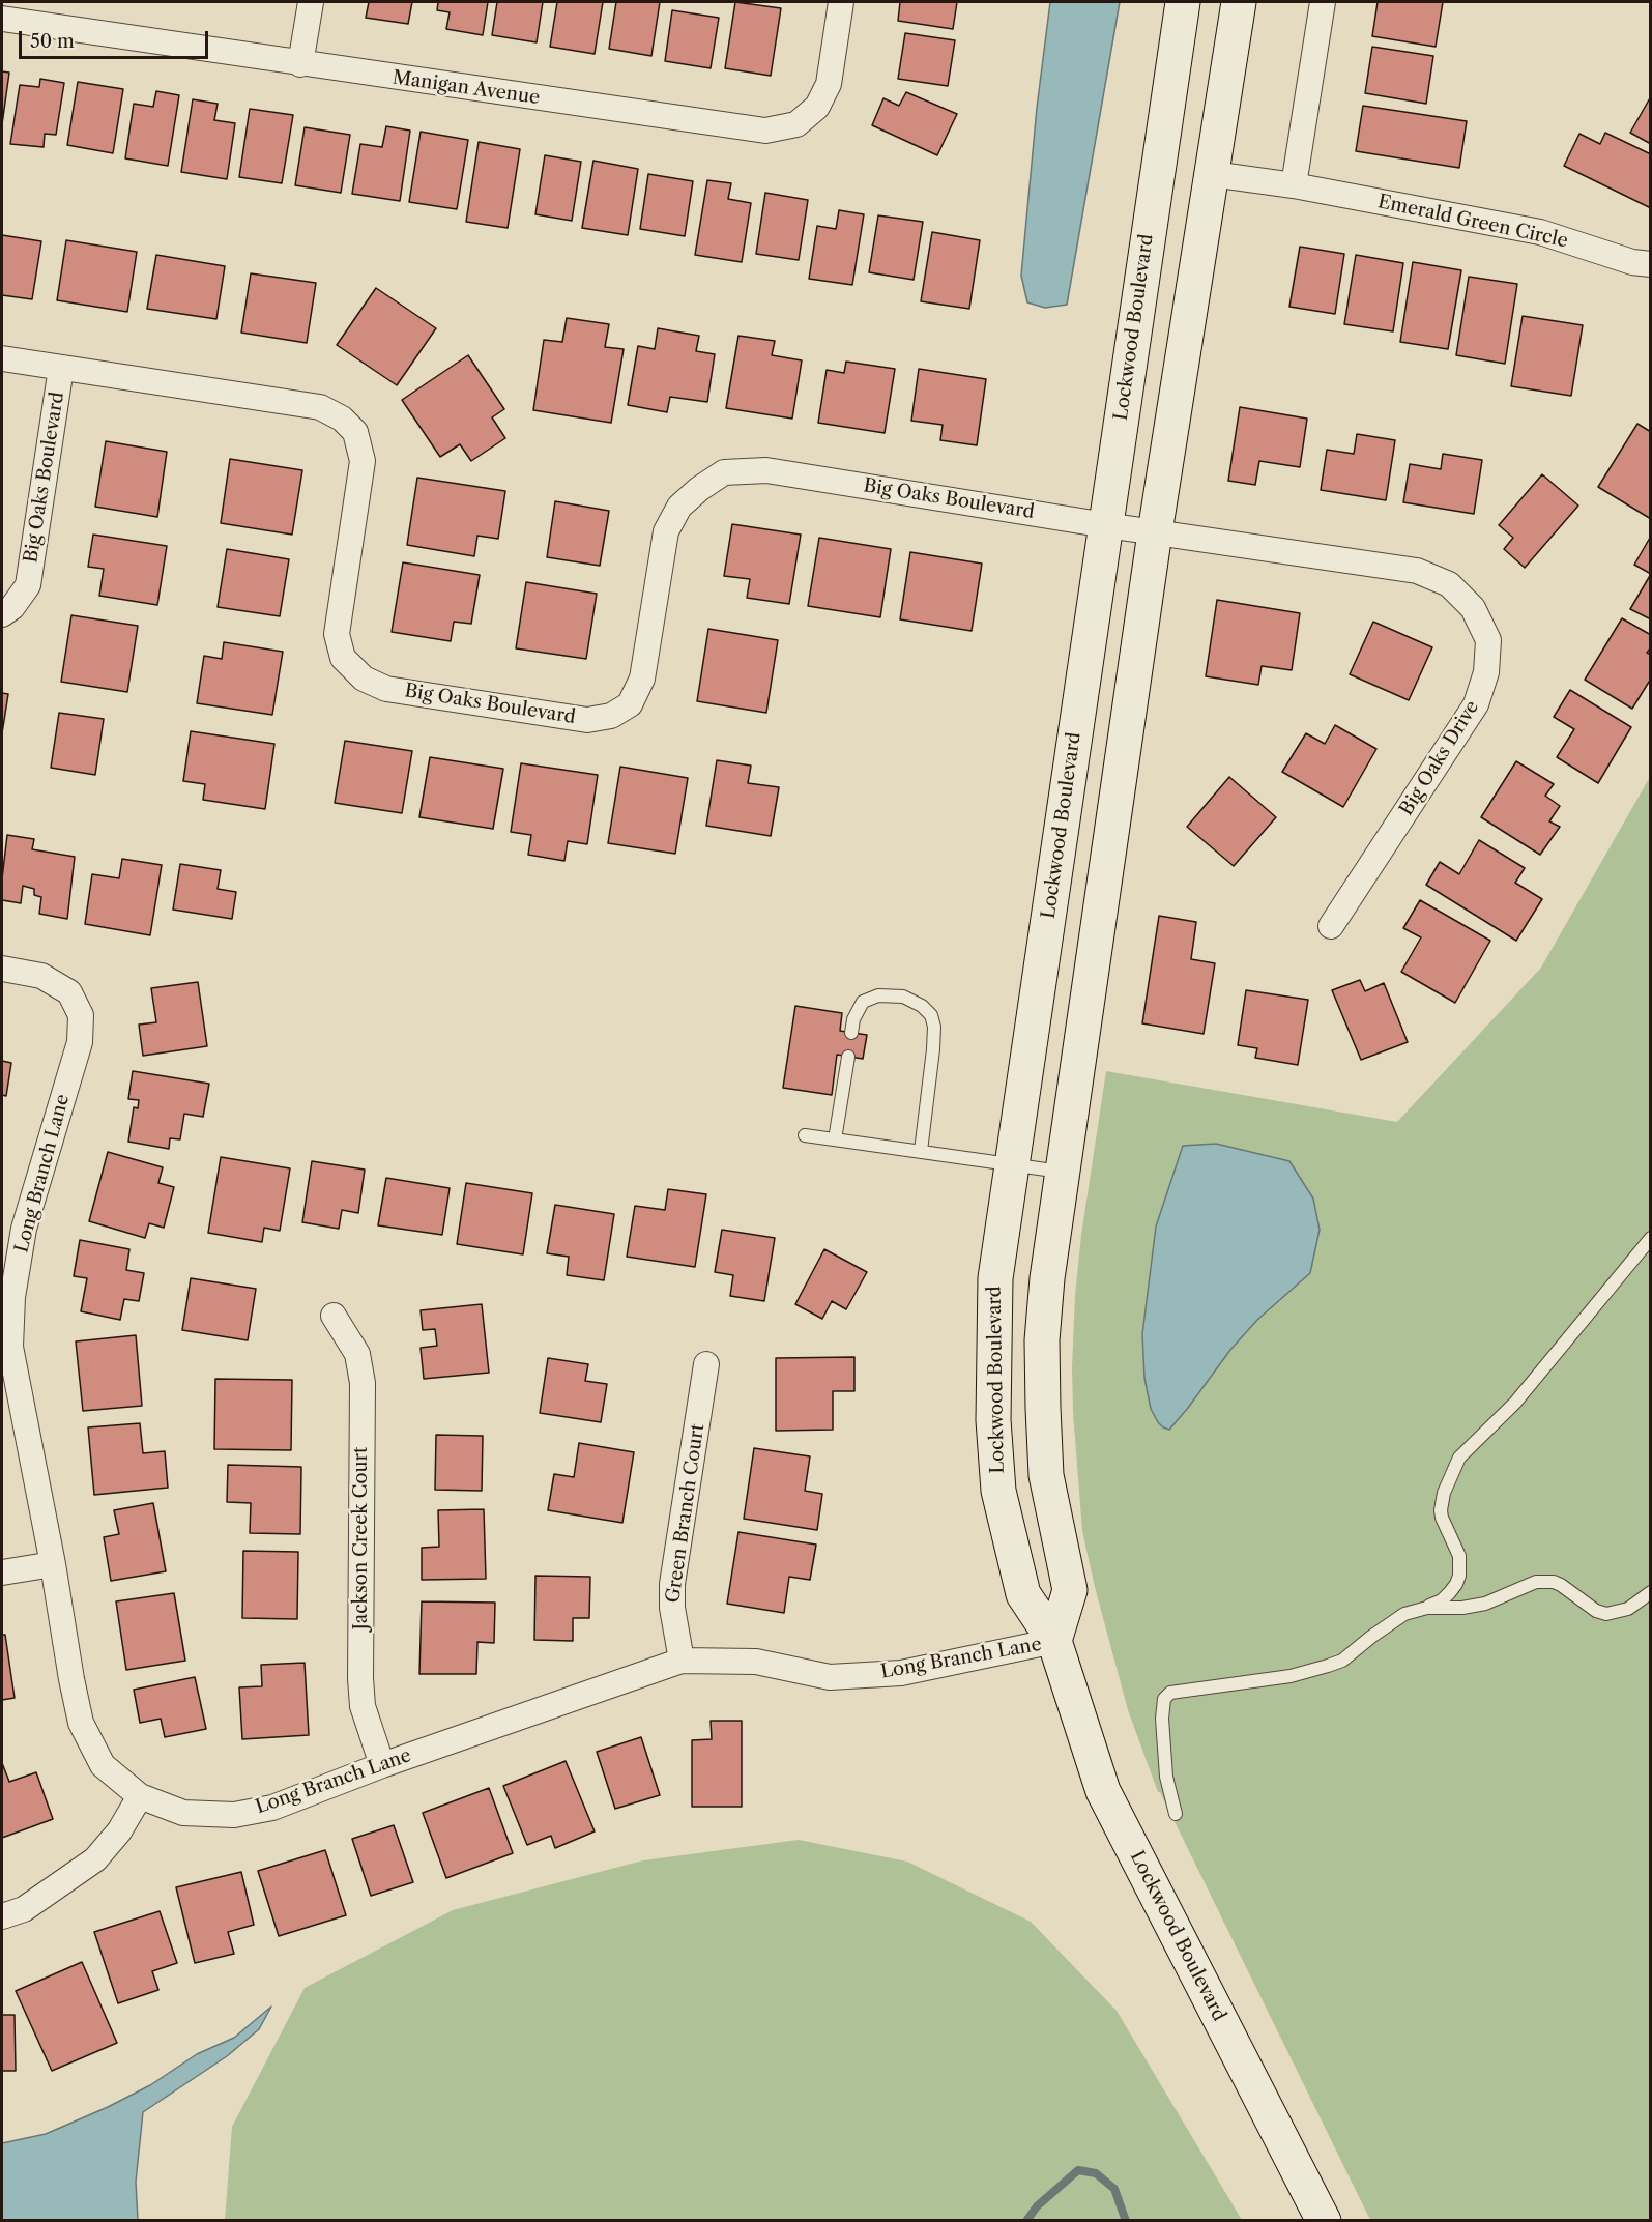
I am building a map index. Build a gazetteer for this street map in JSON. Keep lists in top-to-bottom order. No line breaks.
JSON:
{"streets":{"main road":["Lockwood Boulevard"],"street":["Manigan Avenue","Emerald Green Circle","Big Oaks Boulevard","Big Oaks Drive","Long Branch Lane","Green Branch Court","Jackson Creek Court"]},"crossings":[["Lockwood Boulevard","Big Oaks Boulevard"],["Lockwood Boulevard","Long Branch Lane"],["Big Oaks Boulevard","Big Oaks Drive"],["Long Branch Lane","Green Branch Court"],["Long Branch Lane","Jackson Creek Court"]],"scale_bar":"50 m"}
